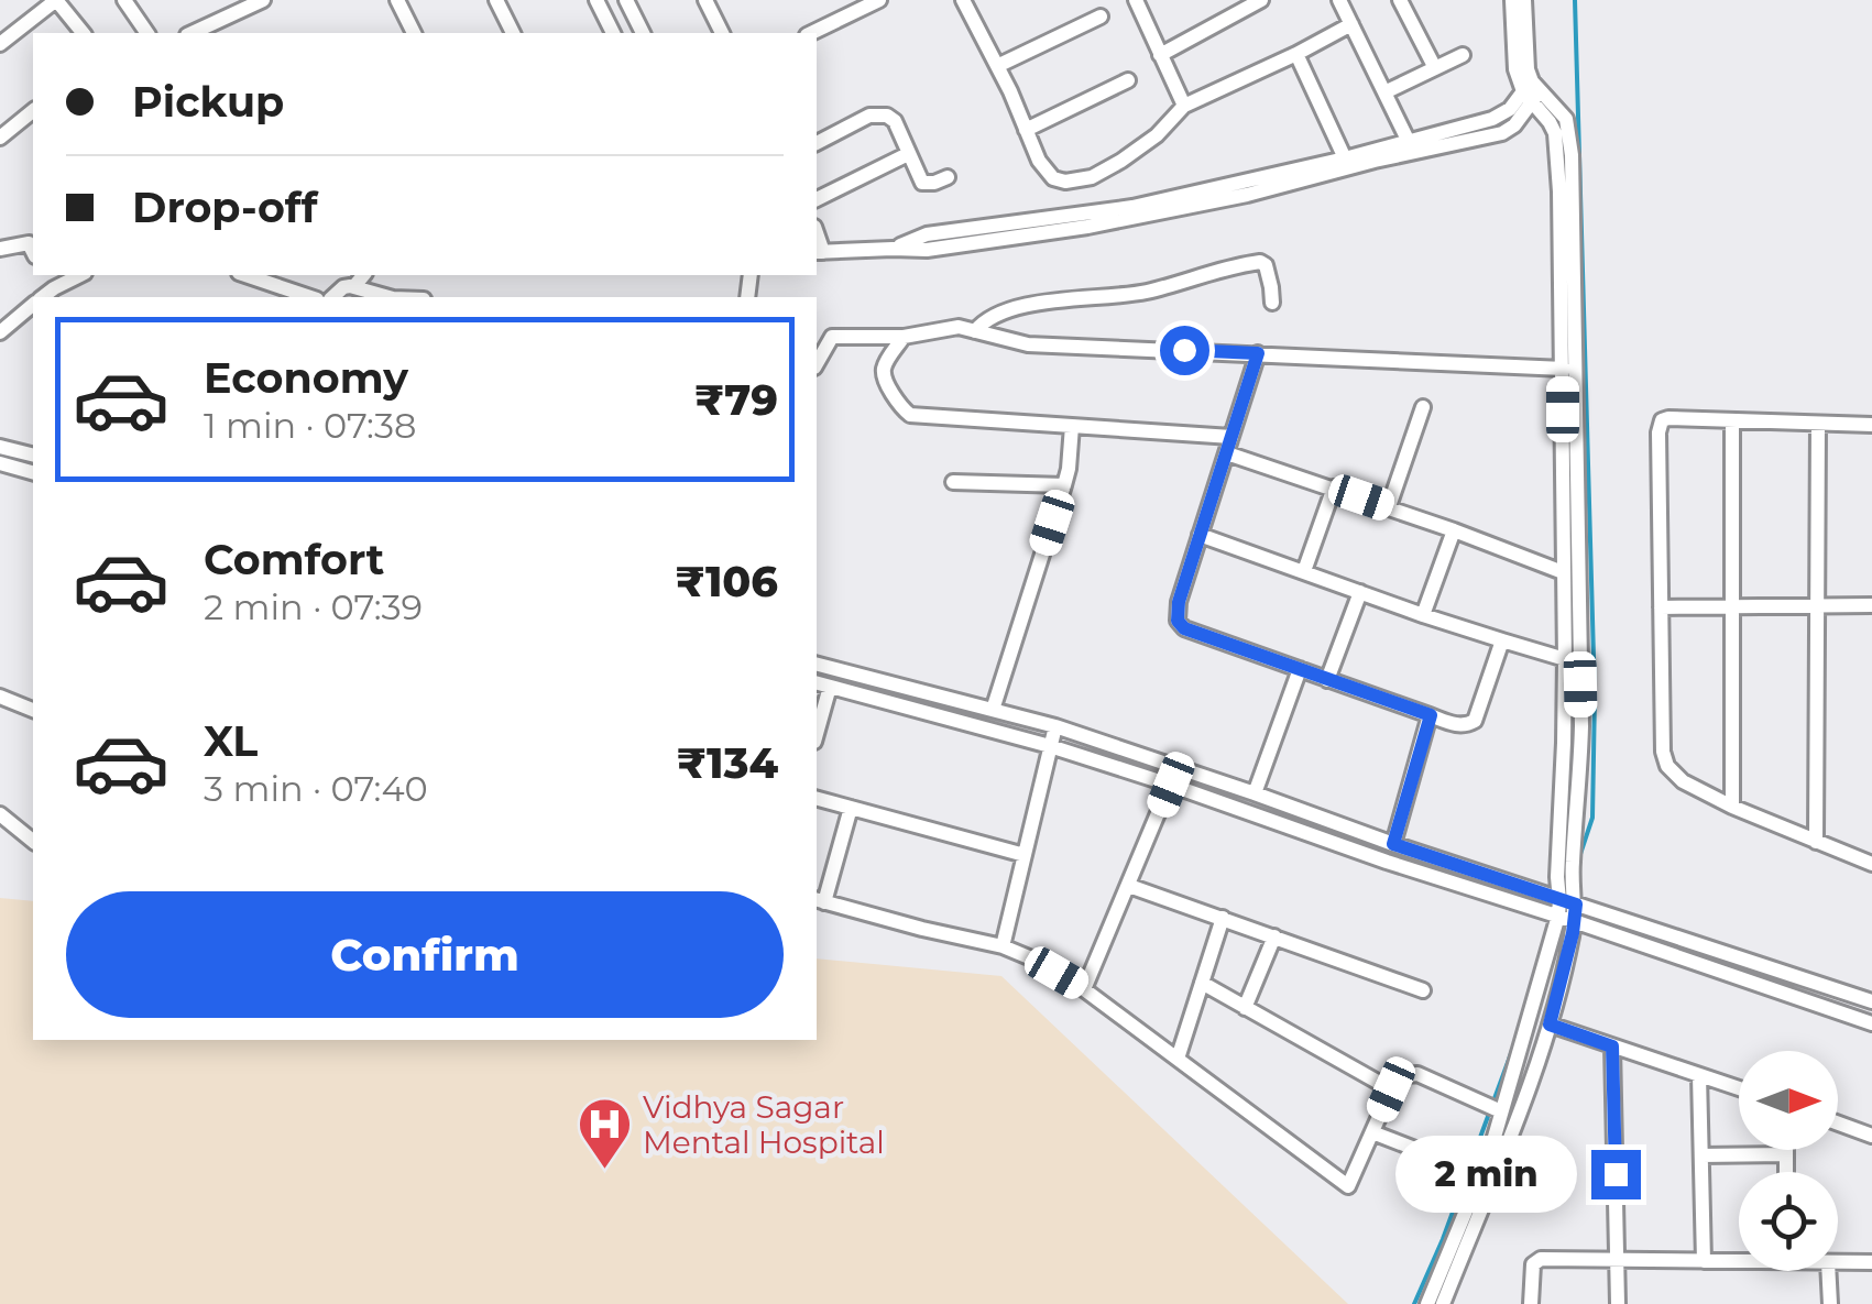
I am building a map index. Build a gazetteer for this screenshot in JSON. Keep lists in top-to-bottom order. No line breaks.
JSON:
{"places":{"hospital":["Vidhya Sagar Mental Hospital"]},"north":"right","page":{"banner":["Pickup","Drop-off"],"list":[{"name":"Economy","note":"1 min · 07:38","value":"₹79"},{"name":"Comfort","note":"2 min · 07:39","value":"₹106"},{"name":"XL","note":"3 min · 07:40","value":"₹134"}],"buttons":"Confirm","bubble":"2 min"}}
